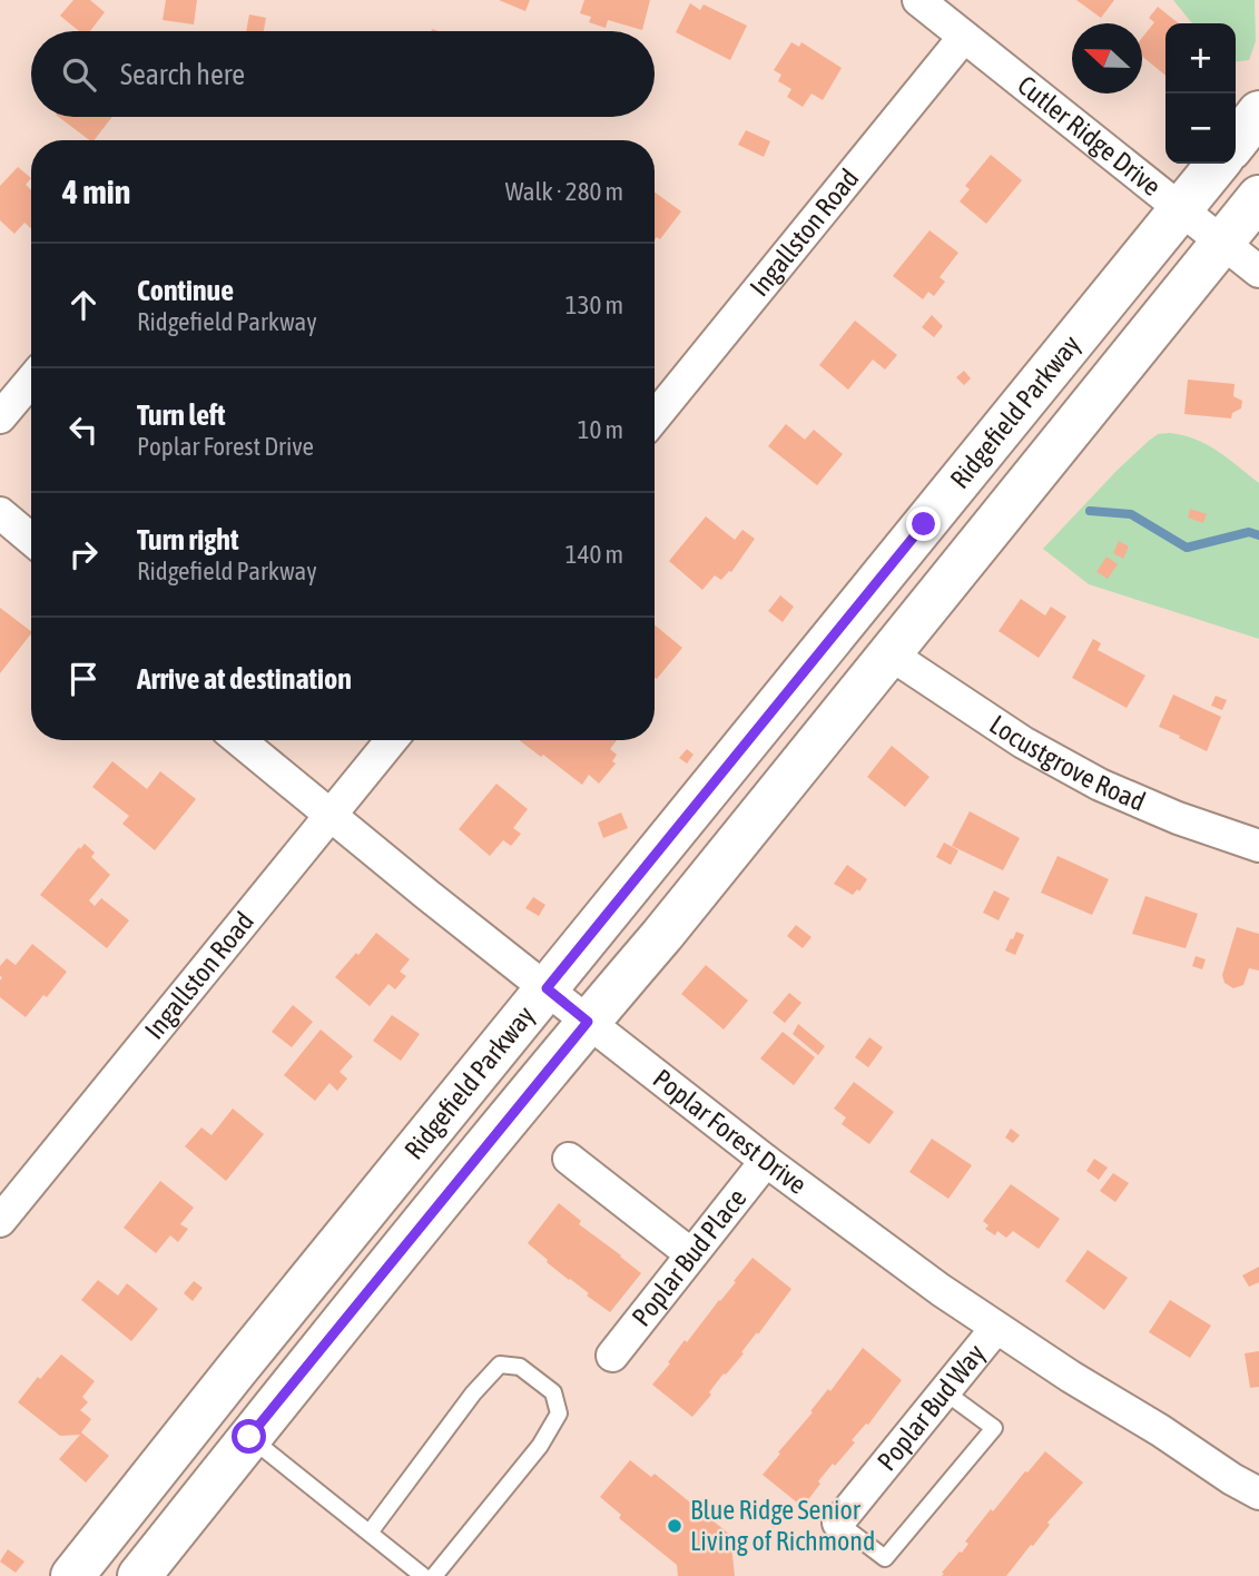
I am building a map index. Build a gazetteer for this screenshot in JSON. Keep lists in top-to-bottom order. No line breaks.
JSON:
{"streets":{"main road":["Ridgefield Parkway"],"street":["Cutler Ridge Drive","Ingallston Road","Locustgrove Road","Poplar Forest Drive","Poplar Bud Place","Poplar Bud Way"]},"crossings":[["Cutler Ridge Drive","Ingallston Road"],["Cutler Ridge Drive","Ridgefield Parkway"],["Ingallston Road","Poplar Forest Drive"],["Ridgefield Parkway","Locustgrove Road"],["Ridgefield Parkway","Poplar Forest Drive"],["Poplar Forest Drive","Poplar Bud Place"],["Poplar Forest Drive","Poplar Bud Way"]],"places":["Blue Ridge Senior Living of Richmond"],"north":"left","page":{"map_buttons":["+","−"],"search":"Search here","heading":["4 min","Walk · 280 m"],"list":[["Continue","Ridgefield Parkway","130 m"],["Turn left","Poplar Forest Drive","10 m"],["Turn right","Ridgefield Parkway","140 m"],"Arrive at destination"]}}
